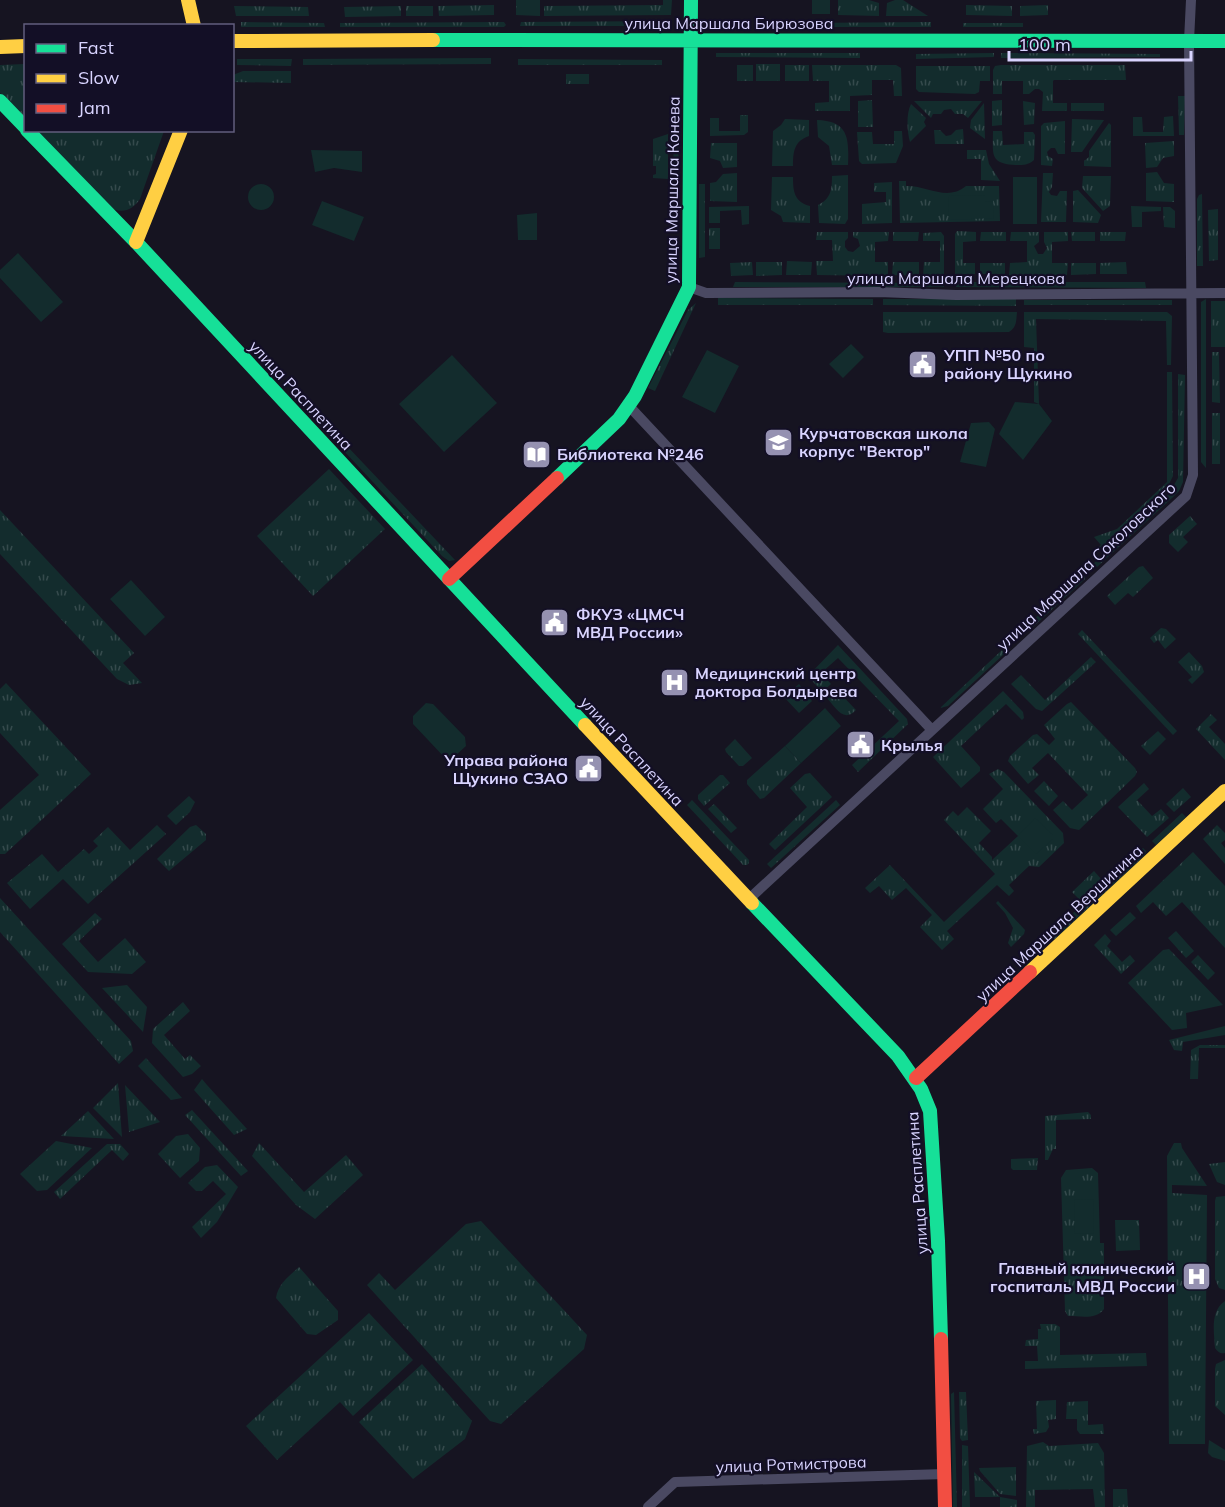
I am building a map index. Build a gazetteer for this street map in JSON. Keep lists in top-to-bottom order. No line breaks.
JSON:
{"streets":{"street":["улица Маршала Бирюзова","улица Маршала Конева","улица Маршала Мерецкова","улица Расплетина","улица Маршала Соколовского","улица Маршала Вершинина","улица Ротмистрова"]},"crossings":[["улица Маршала Бирюзова","улица Маршала Конева"],["улица Маршала Бирюзова","улица Маршала Соколовского"],["улица Маршала Конева","улица Маршала Мерецкова"],["улица Маршала Конева","улица Расплетина"],["улица Маршала Мерецкова","улица Маршала Соколовского"],["улица Расплетина","улица Маршала Соколовского"],["улица Расплетина","улица Маршала Вершинина"],["улица Расплетина","улица Ротмистрова"]],"places":{"public building":["УПП №50 по району Щукино","ФКУЗ «ЦМСЧ МВД России»","Крылья","Управа района Щукино СЗАО"],"school or university":["Курчатовская школа корпус \"Вектор\""],"library":["Библиотека №246"],"hospital":["Медицинский центр доктора Болдырева","Главный клинический госпиталь МВД России"]},"legend":["Fast","Slow","Jam"],"scale_bar":"100 m"}
